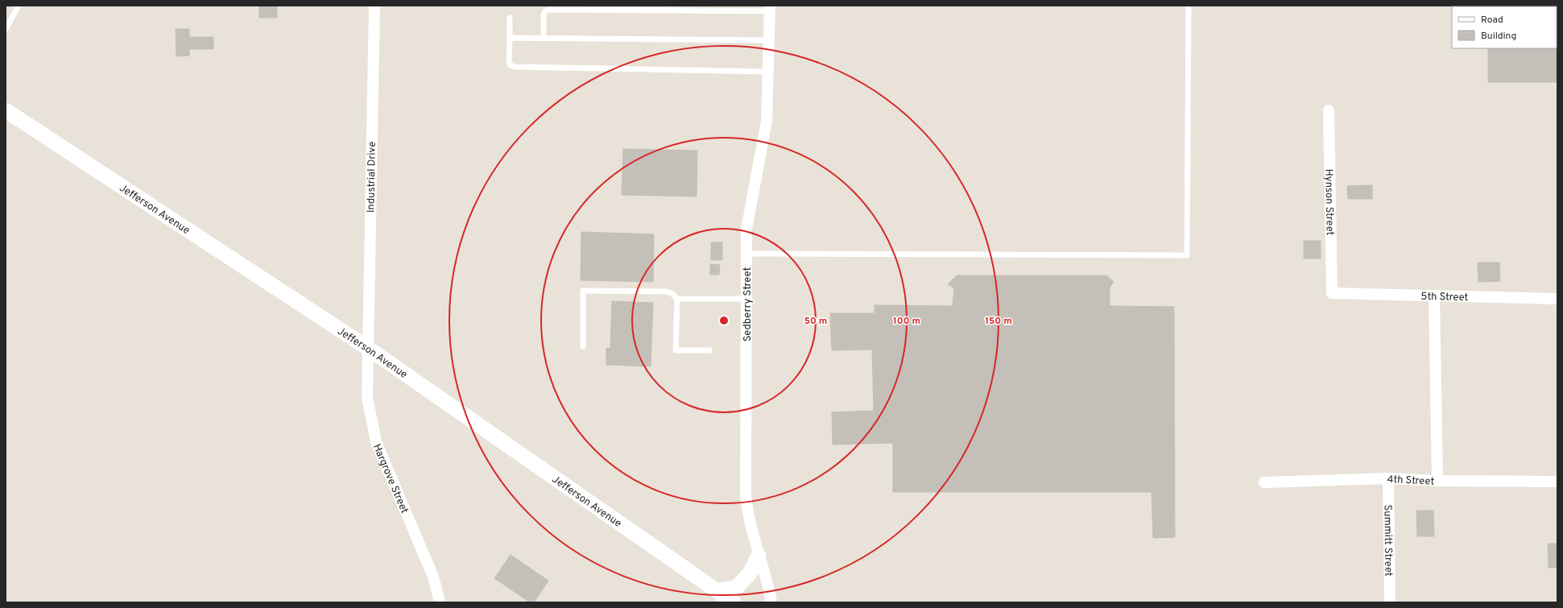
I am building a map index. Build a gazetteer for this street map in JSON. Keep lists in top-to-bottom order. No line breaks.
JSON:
{"streets":{"street":["Industrial Drive","Hynson Street","Jefferson Avenue","5th Street","Sedberry Street","Hargrove Street","4th Street","Summitt Street"]},"crossings":[["Industrial Drive","Jefferson Avenue"],["Industrial Drive","Hargrove Street"],["Hynson Street","5th Street"],["Jefferson Avenue","Hargrove Street"],["4th Street","Summitt Street"]],"legend":["Road","Building"],"rings":["50 m","100 m","150 m"]}
